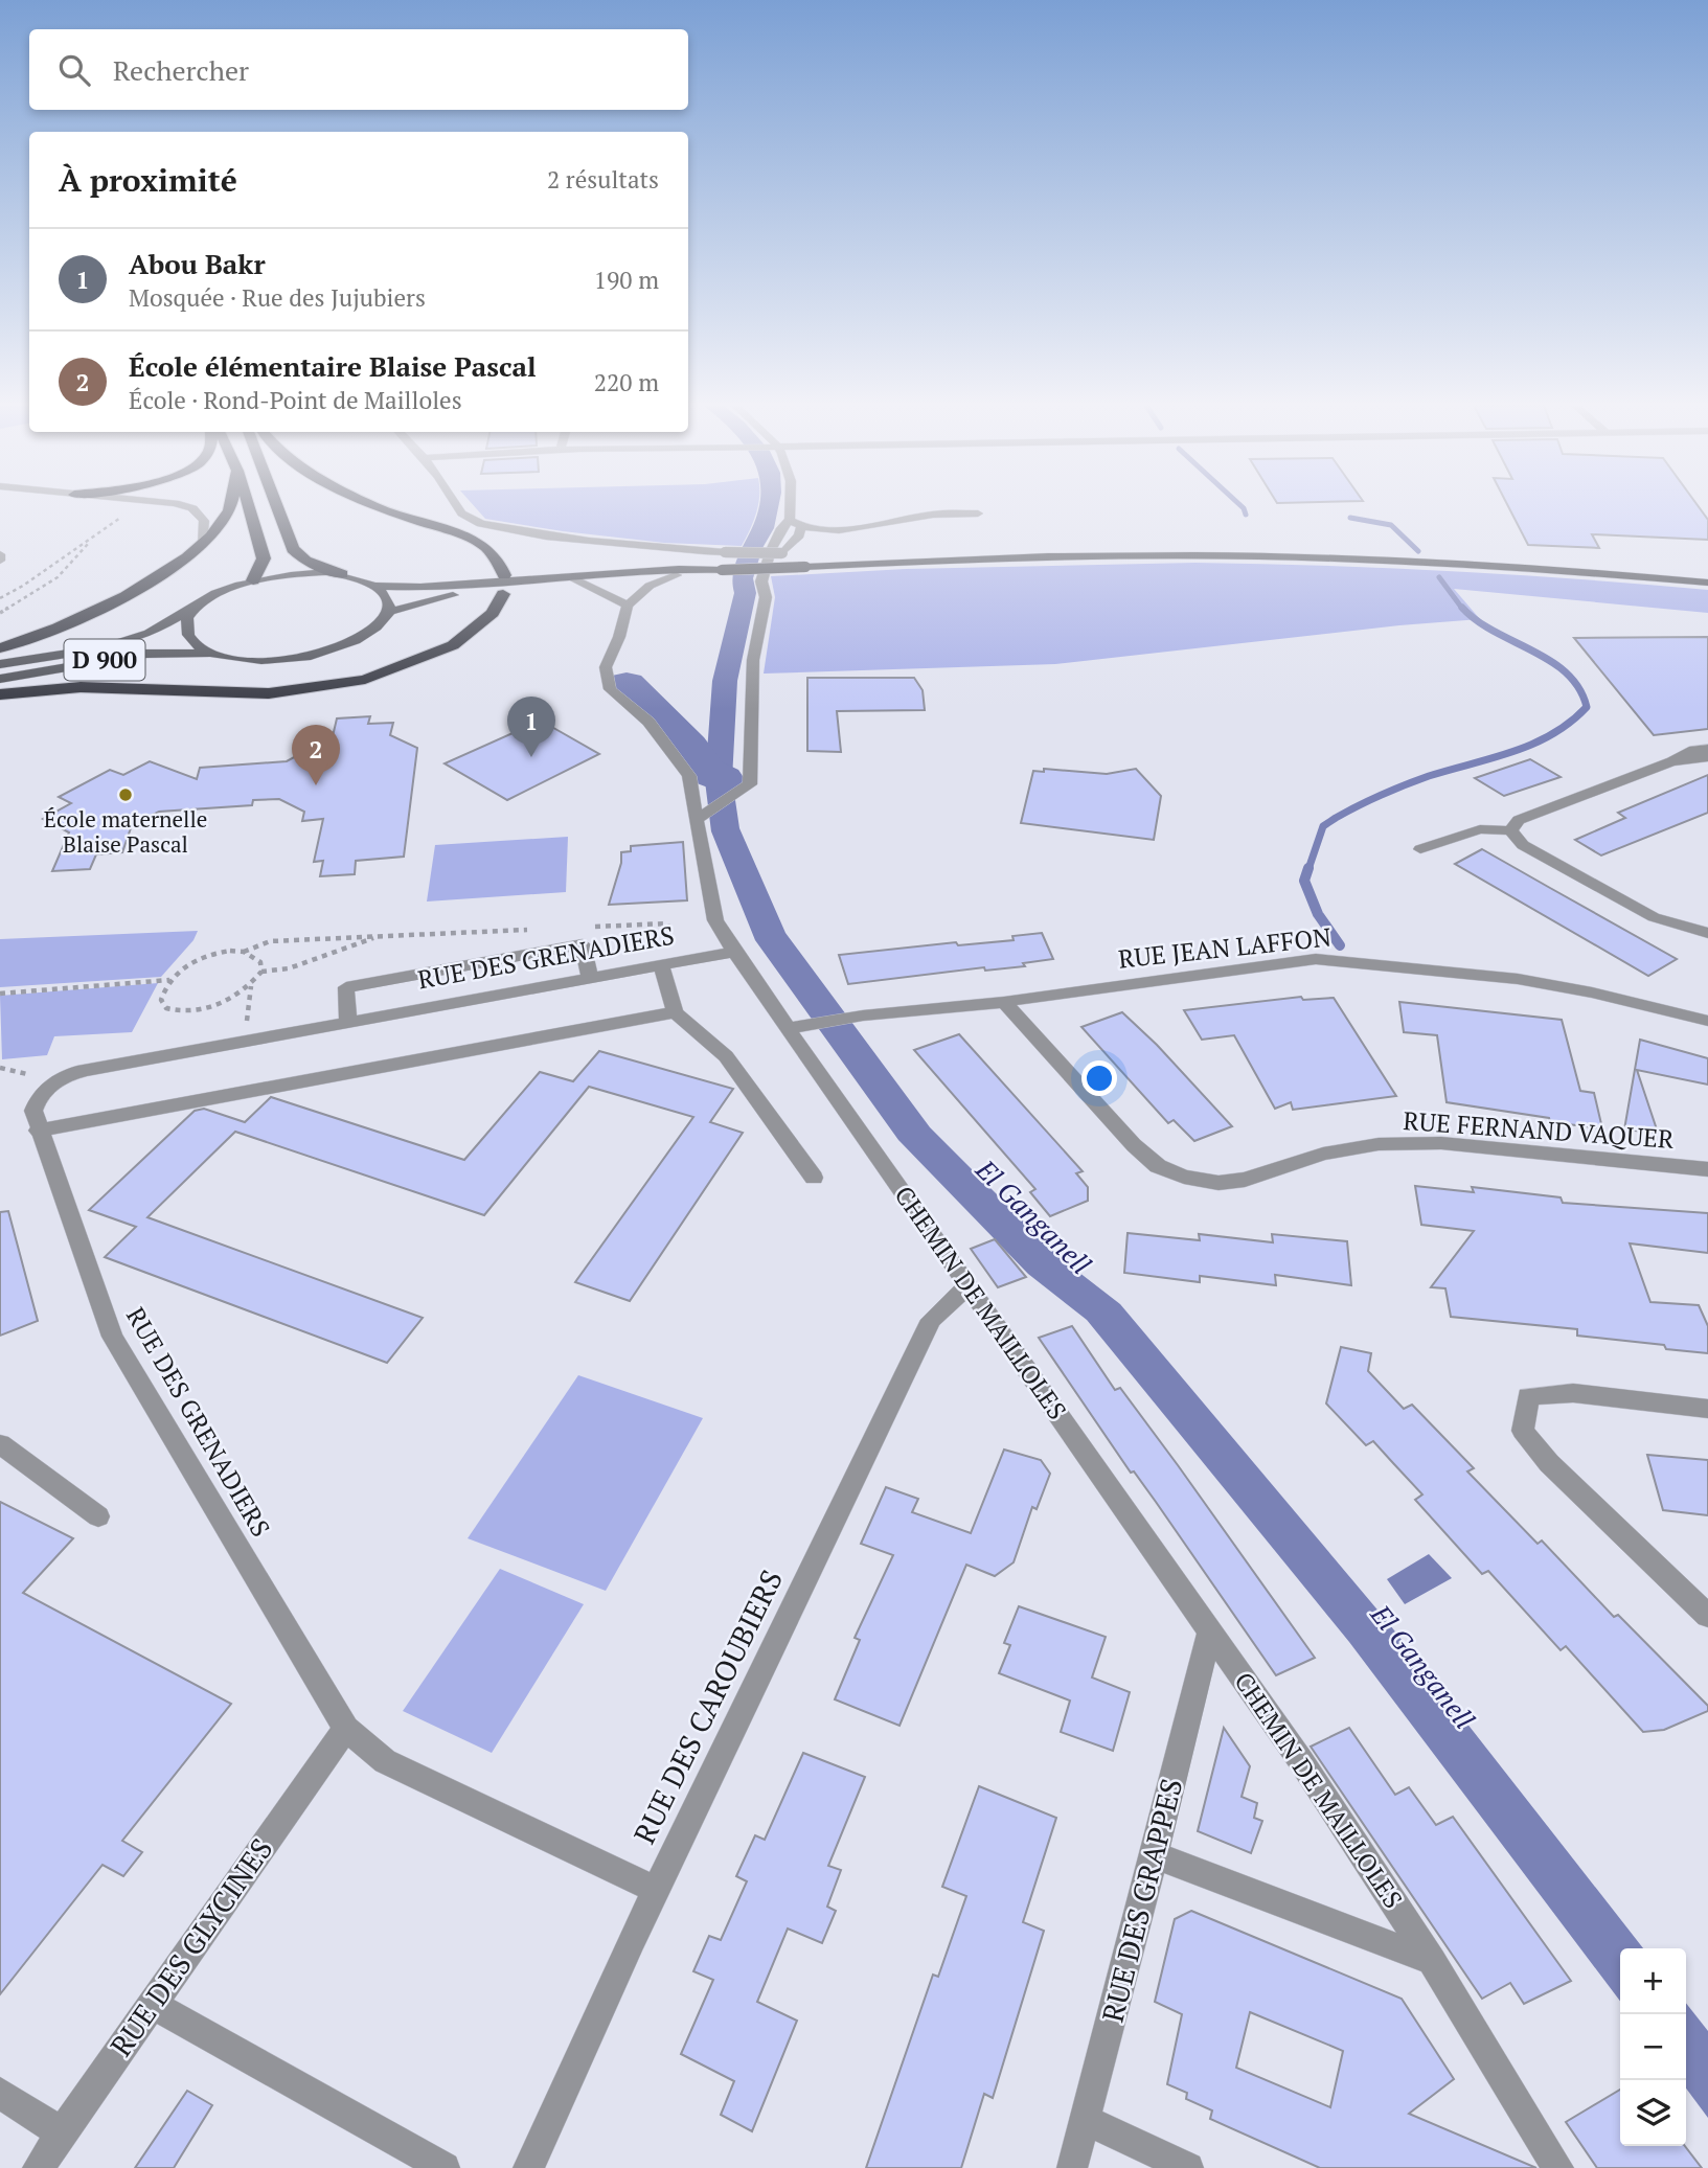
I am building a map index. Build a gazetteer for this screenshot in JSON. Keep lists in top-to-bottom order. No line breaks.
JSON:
{"streets":{"main road":["D 900"],"street":["RUE JEAN LAFFON","RUE DES GRENADIERS","RUE FERNAND VAQUER","CHEMIN DE MAILLOLES","RUE DES CAROUBIERS","RUE DES GRAPPES","RUE DES GLYCINES"]},"crossings":[["RUE JEAN LAFFON","RUE FERNAND VAQUER"],["RUE JEAN LAFFON","CHEMIN DE MAILLOLES"],["RUE DES GRENADIERS","CHEMIN DE MAILLOLES"],["RUE DES GRENADIERS","RUE DES CAROUBIERS"],["RUE DES GRENADIERS","RUE DES GLYCINES"],["CHEMIN DE MAILLOLES","RUE DES CAROUBIERS"],["CHEMIN DE MAILLOLES","RUE DES GRAPPES"]],"water":["El Ganganell"],"places":["École maternelle Blaise Pascal"],"page":{"search":"Rechercher","heading":["À proximité","2 résultats"],"list":[{"mark":"1","name":"Abou Bakr","note":"Mosquée · Rue des Jujubiers","value":"190 m"},{"mark":"2","name":"École élémentaire Blaise Pascal","note":"École · Rond-Point de Mailloles","value":"220 m"}],"pins":["1","2"],"map_buttons":["+","−"]}}
